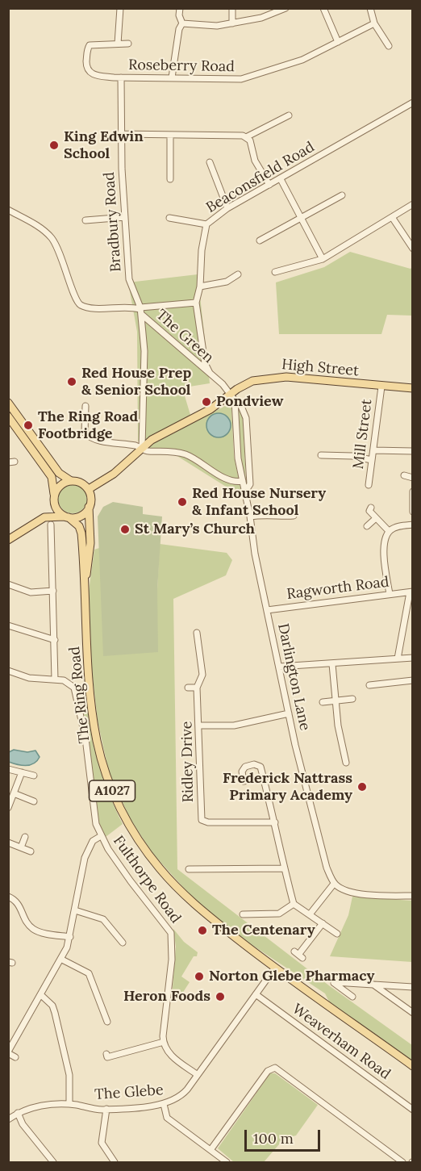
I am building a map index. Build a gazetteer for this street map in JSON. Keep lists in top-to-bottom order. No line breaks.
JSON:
{"streets":{"main road":["High Street","The Ring Road","A1027"],"street":["Roseberry Road","Beaconsfield Road","Bradbury Road","The Green","Mill Street","Ragworth Road","Darlington Lane","Ridley Drive","Fulthorpe Road","Weaverham Road","The Glebe"]},"crossings":[["Roseberry Road","Bradbury Road"],["Beaconsfield Road","The Green"],["Bradbury Road","The Green"],["Bradbury Road","High Street"],["The Green","High Street"],["The Green","Darlington Lane"],["High Street","Mill Street"],["High Street","Darlington Lane"],["High Street","The Ring Road"],["High Street","A1027"],["Ragworth Road","Darlington Lane"],["The Ring Road","A1027"],["The Ring Road","The Glebe"],["A1027","The Glebe"],["Weaverham Road","The Glebe"]],"places":["King Edwin School","Red House Prep & Senior School","Pondview","The Ring Road Footbridge","Red House Nursery & Infant School","St Mary’s Church","Frederick Nattrass Primary Academy","The Centenary","Norton Glebe Pharmacy","Heron Foods"],"scale_bar":"100 m"}
